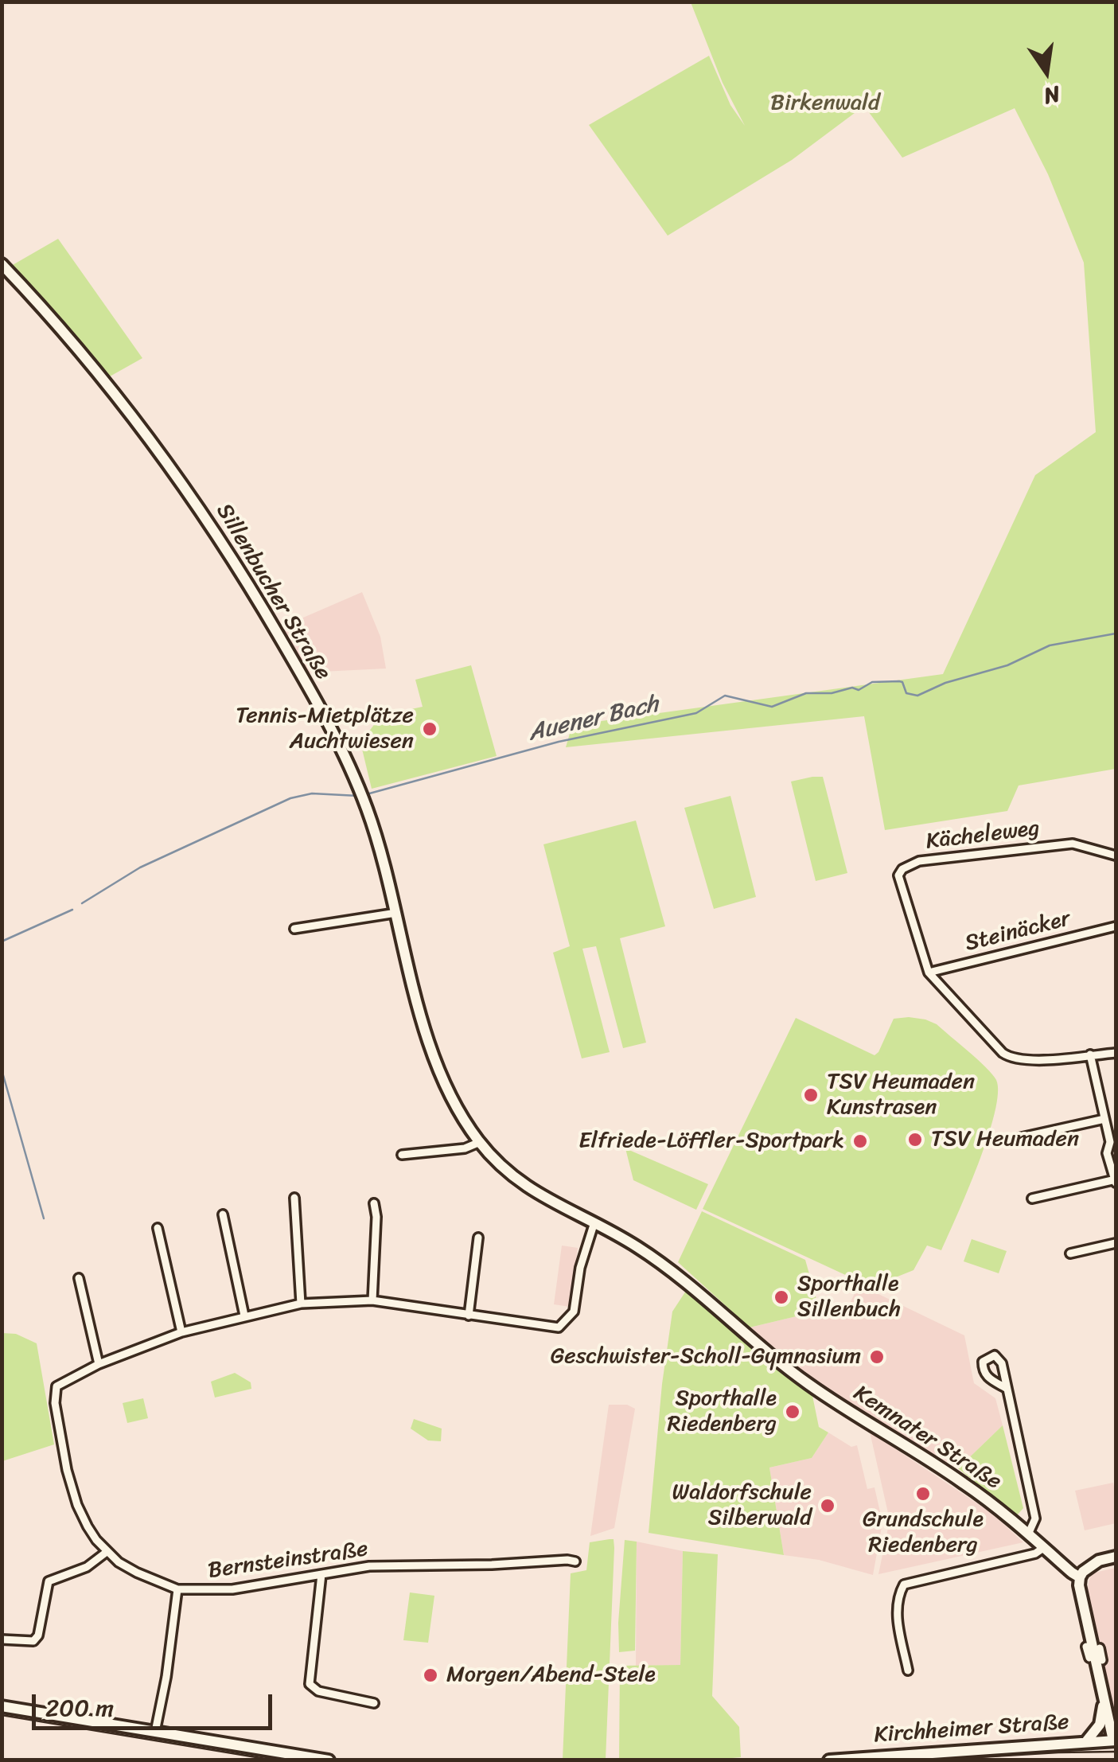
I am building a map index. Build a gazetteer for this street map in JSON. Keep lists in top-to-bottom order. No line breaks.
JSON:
{"streets":{"street":["Sillenbucher Straße","Kächeleweg","Steinäcker","Kemnater Straße","Bernsteinstraße","Kirchheimer Straße"]},"crossings":[["Sillenbucher Straße","Kemnater Straße"],["Kächeleweg","Steinäcker"],["Kemnater Straße","Bernsteinstraße"]],"water":["Auener Bach"],"parks":["Birkenwald"],"places":["Tennis-Mietplätze Auchtwiesen","TSV Heumaden Kunstrasen","TSV Heumaden","Elfriede-Löffler-Sportpark","Sporthalle Sillenbuch","Geschwister-Scholl-Gymnasium","Sporthalle Riedenberg","Grundschule Riedenberg","Waldorfschule Silberwald","Morgen/Abend-Stele"],"scale_bar":"200 m","north":"bottom"}
